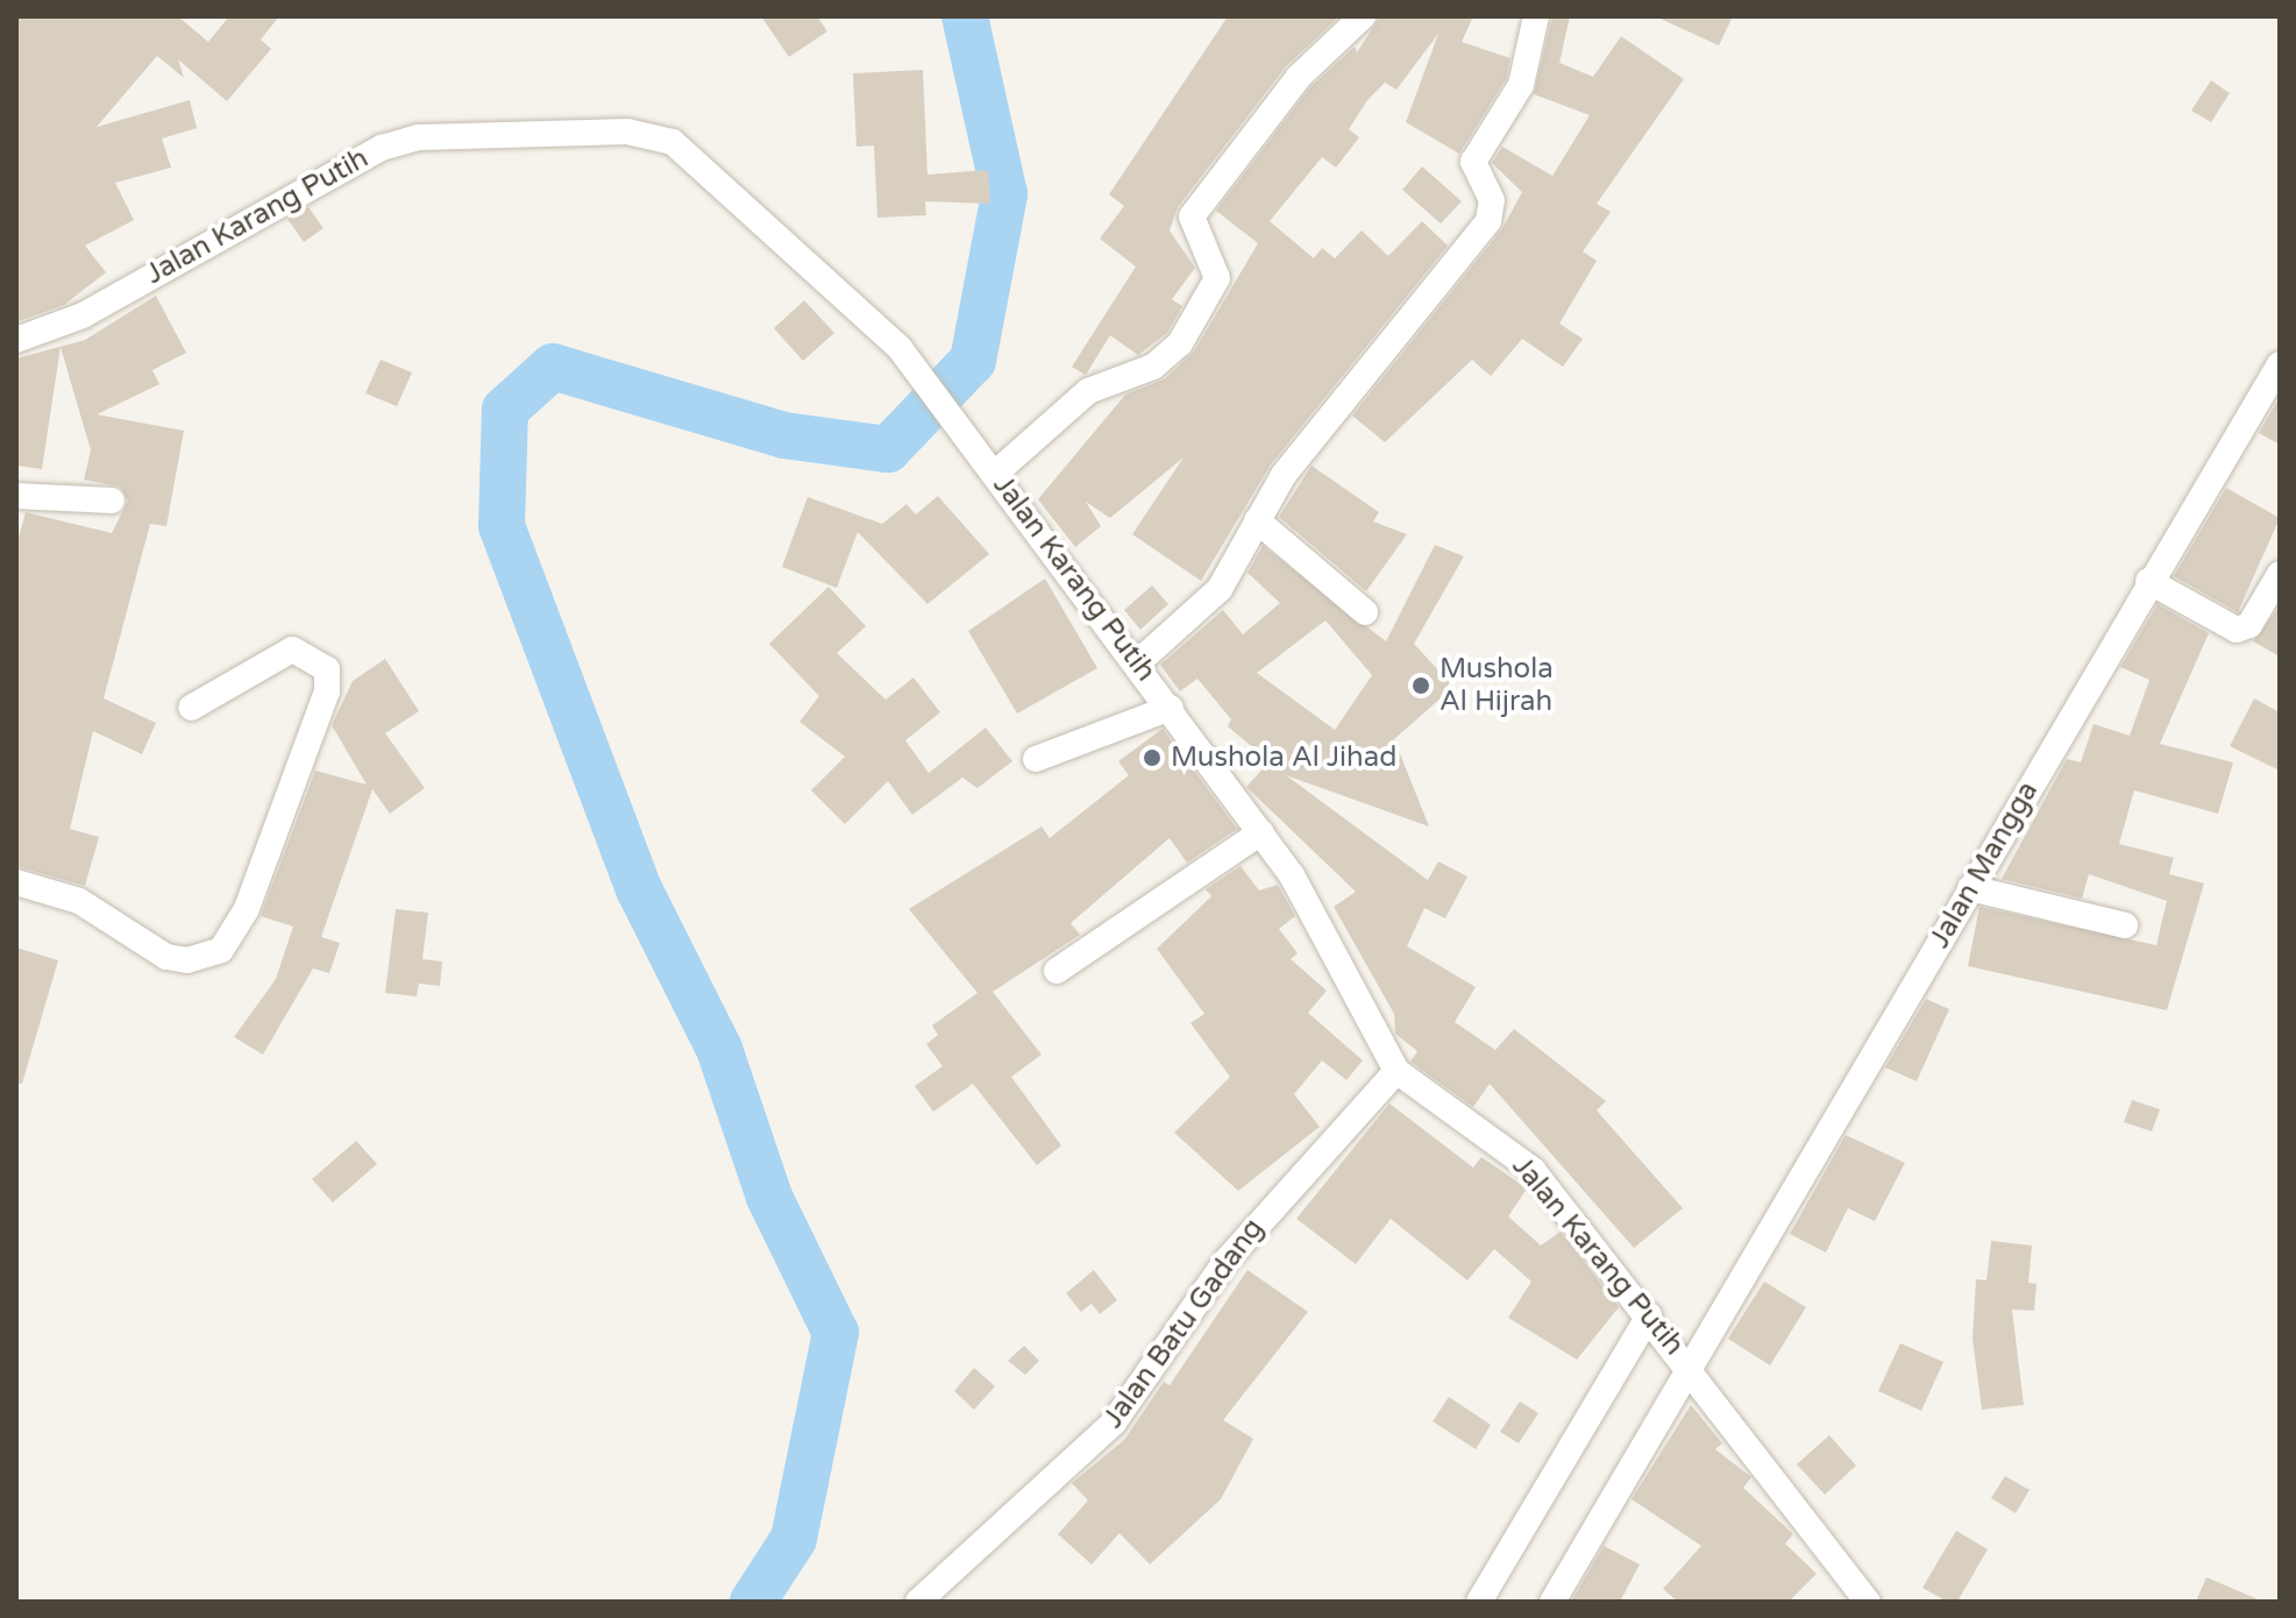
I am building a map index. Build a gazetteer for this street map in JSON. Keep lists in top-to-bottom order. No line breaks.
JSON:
{"streets":{"street":["Jalan Karang Putih","Jalan Mangga","Jalan Batu Gadang"]},"crossings":[["Jalan Karang Putih","Jalan Mangga"],["Jalan Karang Putih","Jalan Batu Gadang"]],"places":["Mushola Al Hijrah","Mushola Al Jihad"]}
